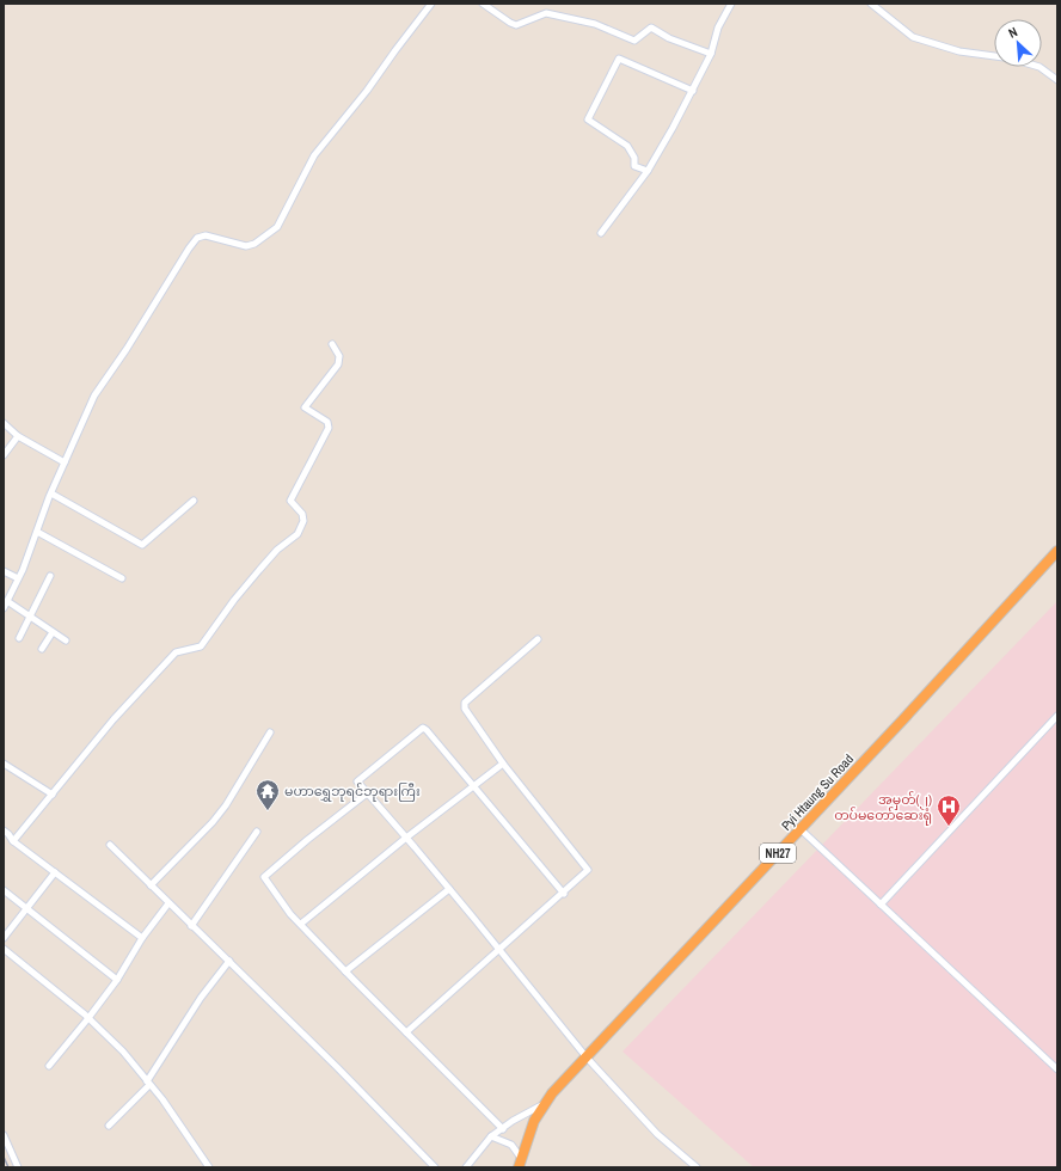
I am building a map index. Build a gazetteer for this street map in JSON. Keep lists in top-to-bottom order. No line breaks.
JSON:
{"streets":{"highway":["Pyi Htaung Su Road","NH27"]},"places":{"temple":["မဟာရွှေဘုရင်ဘုရားကြီး"],"hospital":["အမှတ်(၂) တပ်မတော်ဆေးရုံ"]},"north":"top left"}
